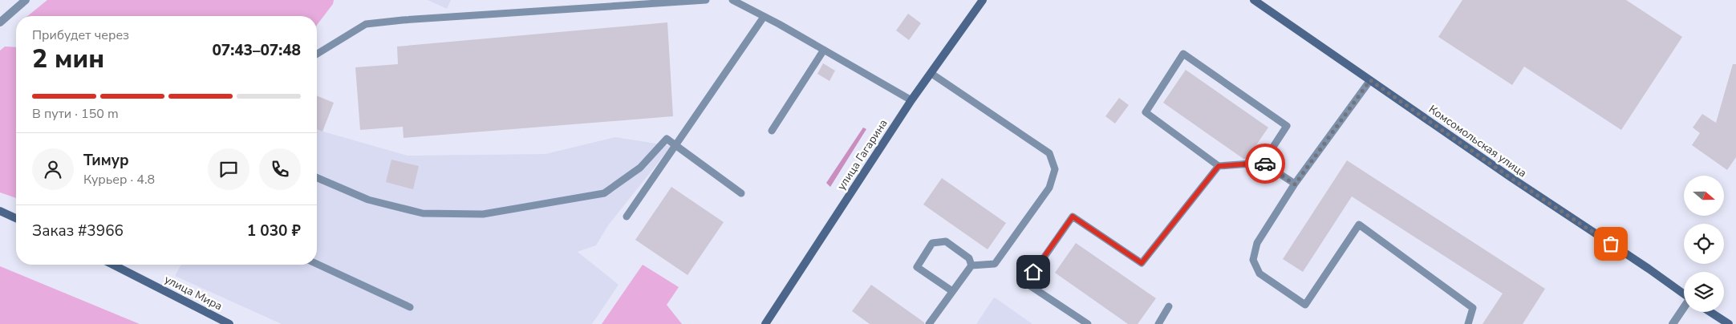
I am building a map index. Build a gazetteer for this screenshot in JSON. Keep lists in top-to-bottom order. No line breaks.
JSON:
{"streets":{"main road":["Комсомольская улица","улица Гагарина","улица Мира"]},"north":"right","page":{"heading":["2 мин","Прибудет через","07:43–07:48"],"panel":["Тимур","Курьер · 4.8","Заказ #3966","1 030 ₽"],"bar":"В пути · 150 m"}}
